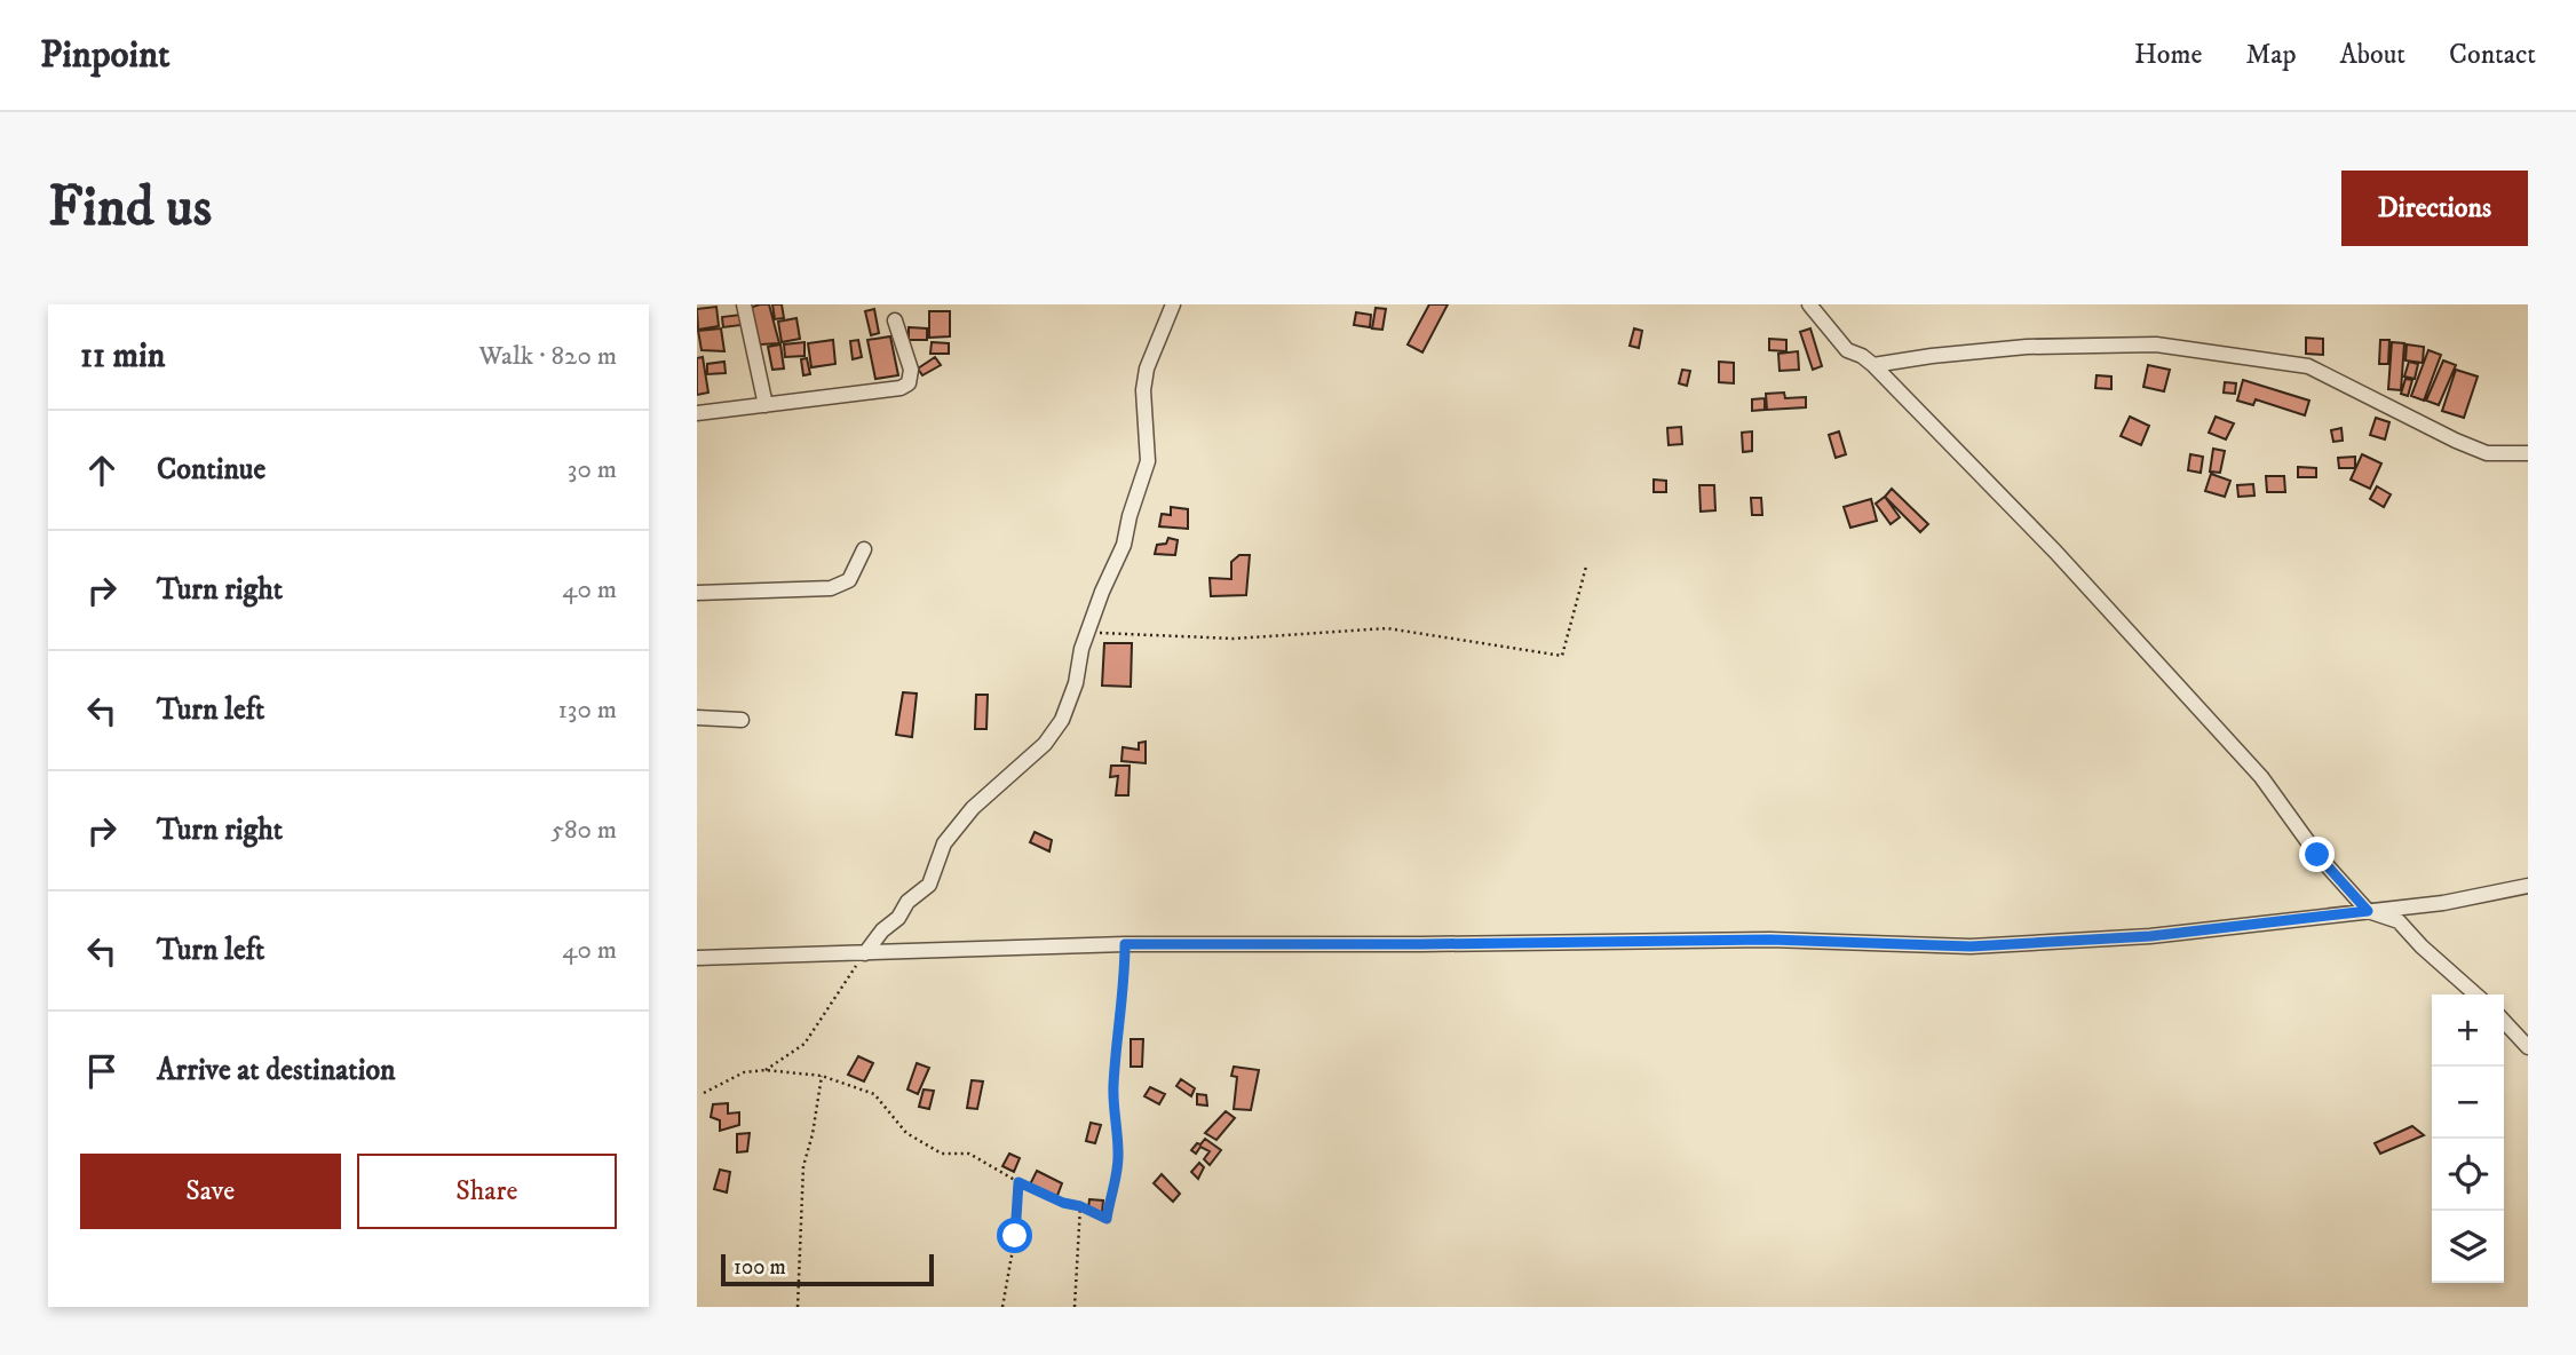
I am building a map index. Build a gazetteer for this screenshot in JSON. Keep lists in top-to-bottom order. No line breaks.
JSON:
{"scale_bar":"100 m","page":{"header":"Pinpoint","nav":["Home","Map","About","Contact"],"buttons":["Directions",["Save","Share"]],"title":"Find us","heading":["11 min","Walk · 820 m"],"list":[["Continue","30 m"],["Turn right","40 m"],["Turn left","130 m"],["Turn right","580 m"],["Turn left","40 m"],"Arrive at destination"],"map_buttons":["+","−"],"scale":"100 m"}}
